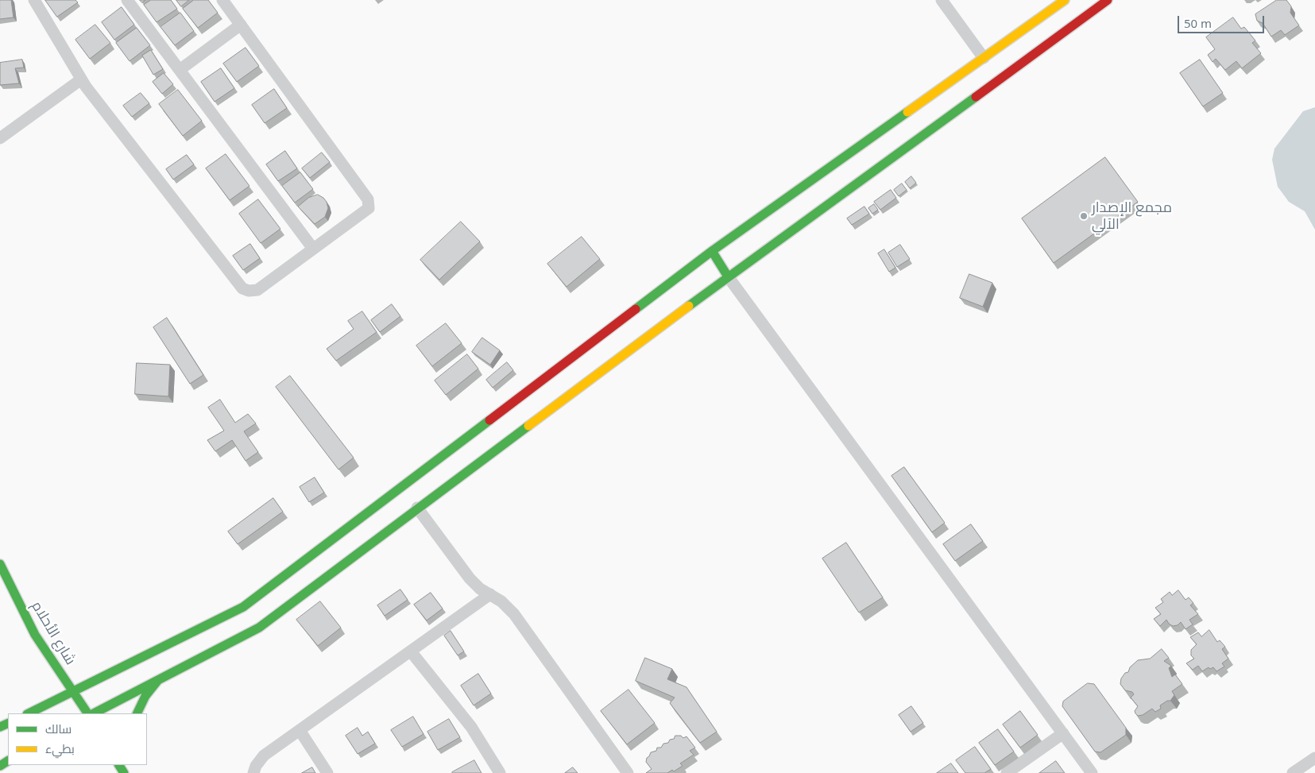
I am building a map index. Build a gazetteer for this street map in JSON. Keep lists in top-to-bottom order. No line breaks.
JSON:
{"streets":{"main road":["شارع الأحلام"]},"places":["مجمع الإصدار الآلي"],"legend":["سالك","بطيء"],"scale_bar":"50 m"}
